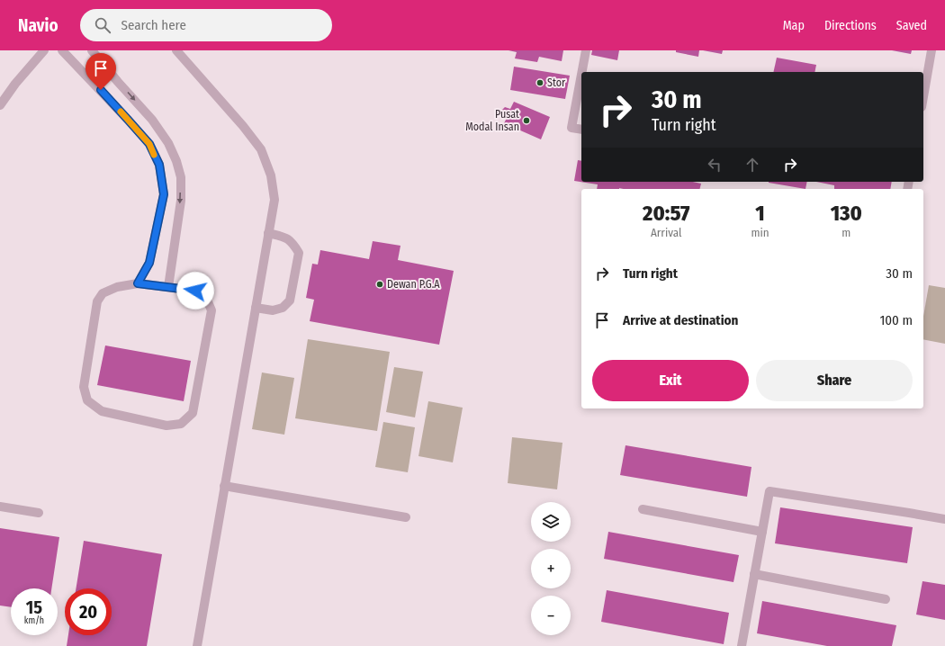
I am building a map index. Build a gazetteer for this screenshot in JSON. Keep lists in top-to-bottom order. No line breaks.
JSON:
{"places":["Stor","Pusat Modal Insan","Dewan P.G.A"],"page":{"header":"Navio","search":"Search here","nav":["Map","Directions","Saved"],"turn":["30 m","Turn right"],"eta":["20:57","Arrival","1","min","130","m"],"list":[{"name":"Turn right","value":"30 m"},{"name":"Arrive at destination","value":"100 m"}],"buttons":["Exit","Share"],"map_buttons":["+","−"],"speed":"15 km/h","limit":"20"}}
